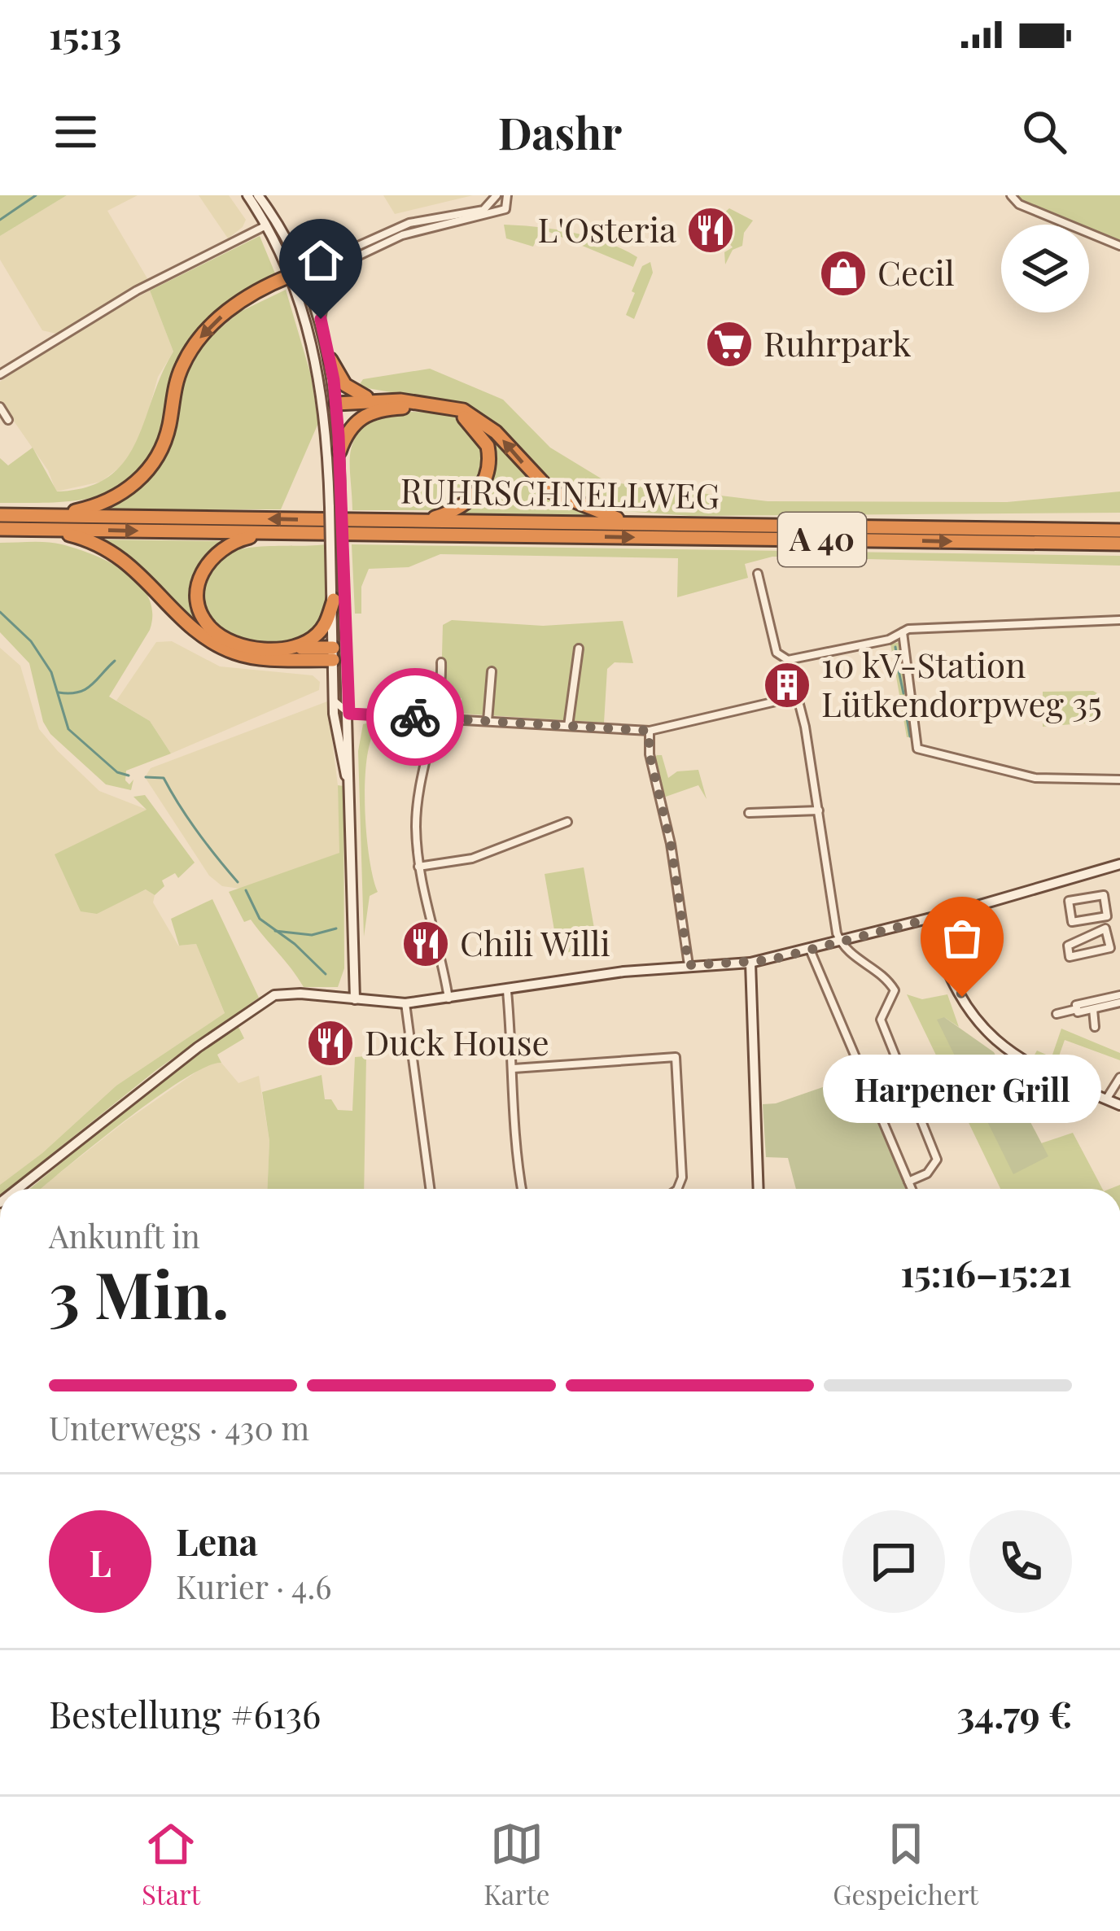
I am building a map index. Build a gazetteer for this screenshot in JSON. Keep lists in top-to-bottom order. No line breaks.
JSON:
{"streets":{"highway":["RUHRSCHNELLWEG","A 40"]},"places":{"restaurant":["L'Osteria","Chili Willi","Duck House"],"shop":["Cecil"],"supermarket":["Ruhrpark"],"building":["10 kV-Station Lütkendorpweg 35"],"other":["Harpener Grill"]},"page":{"status":"15:13","header":"Dashr","bubble":"Harpener Grill","heading":["3 Min.","Ankunft in","15:16–15:21"],"panel":["Lena","Kurier · 4.6","Bestellung #6136","34.79 €"],"bar":"Unterwegs · 430 m","round":"L","tabs":["Start","Karte","Gespeichert"]}}
